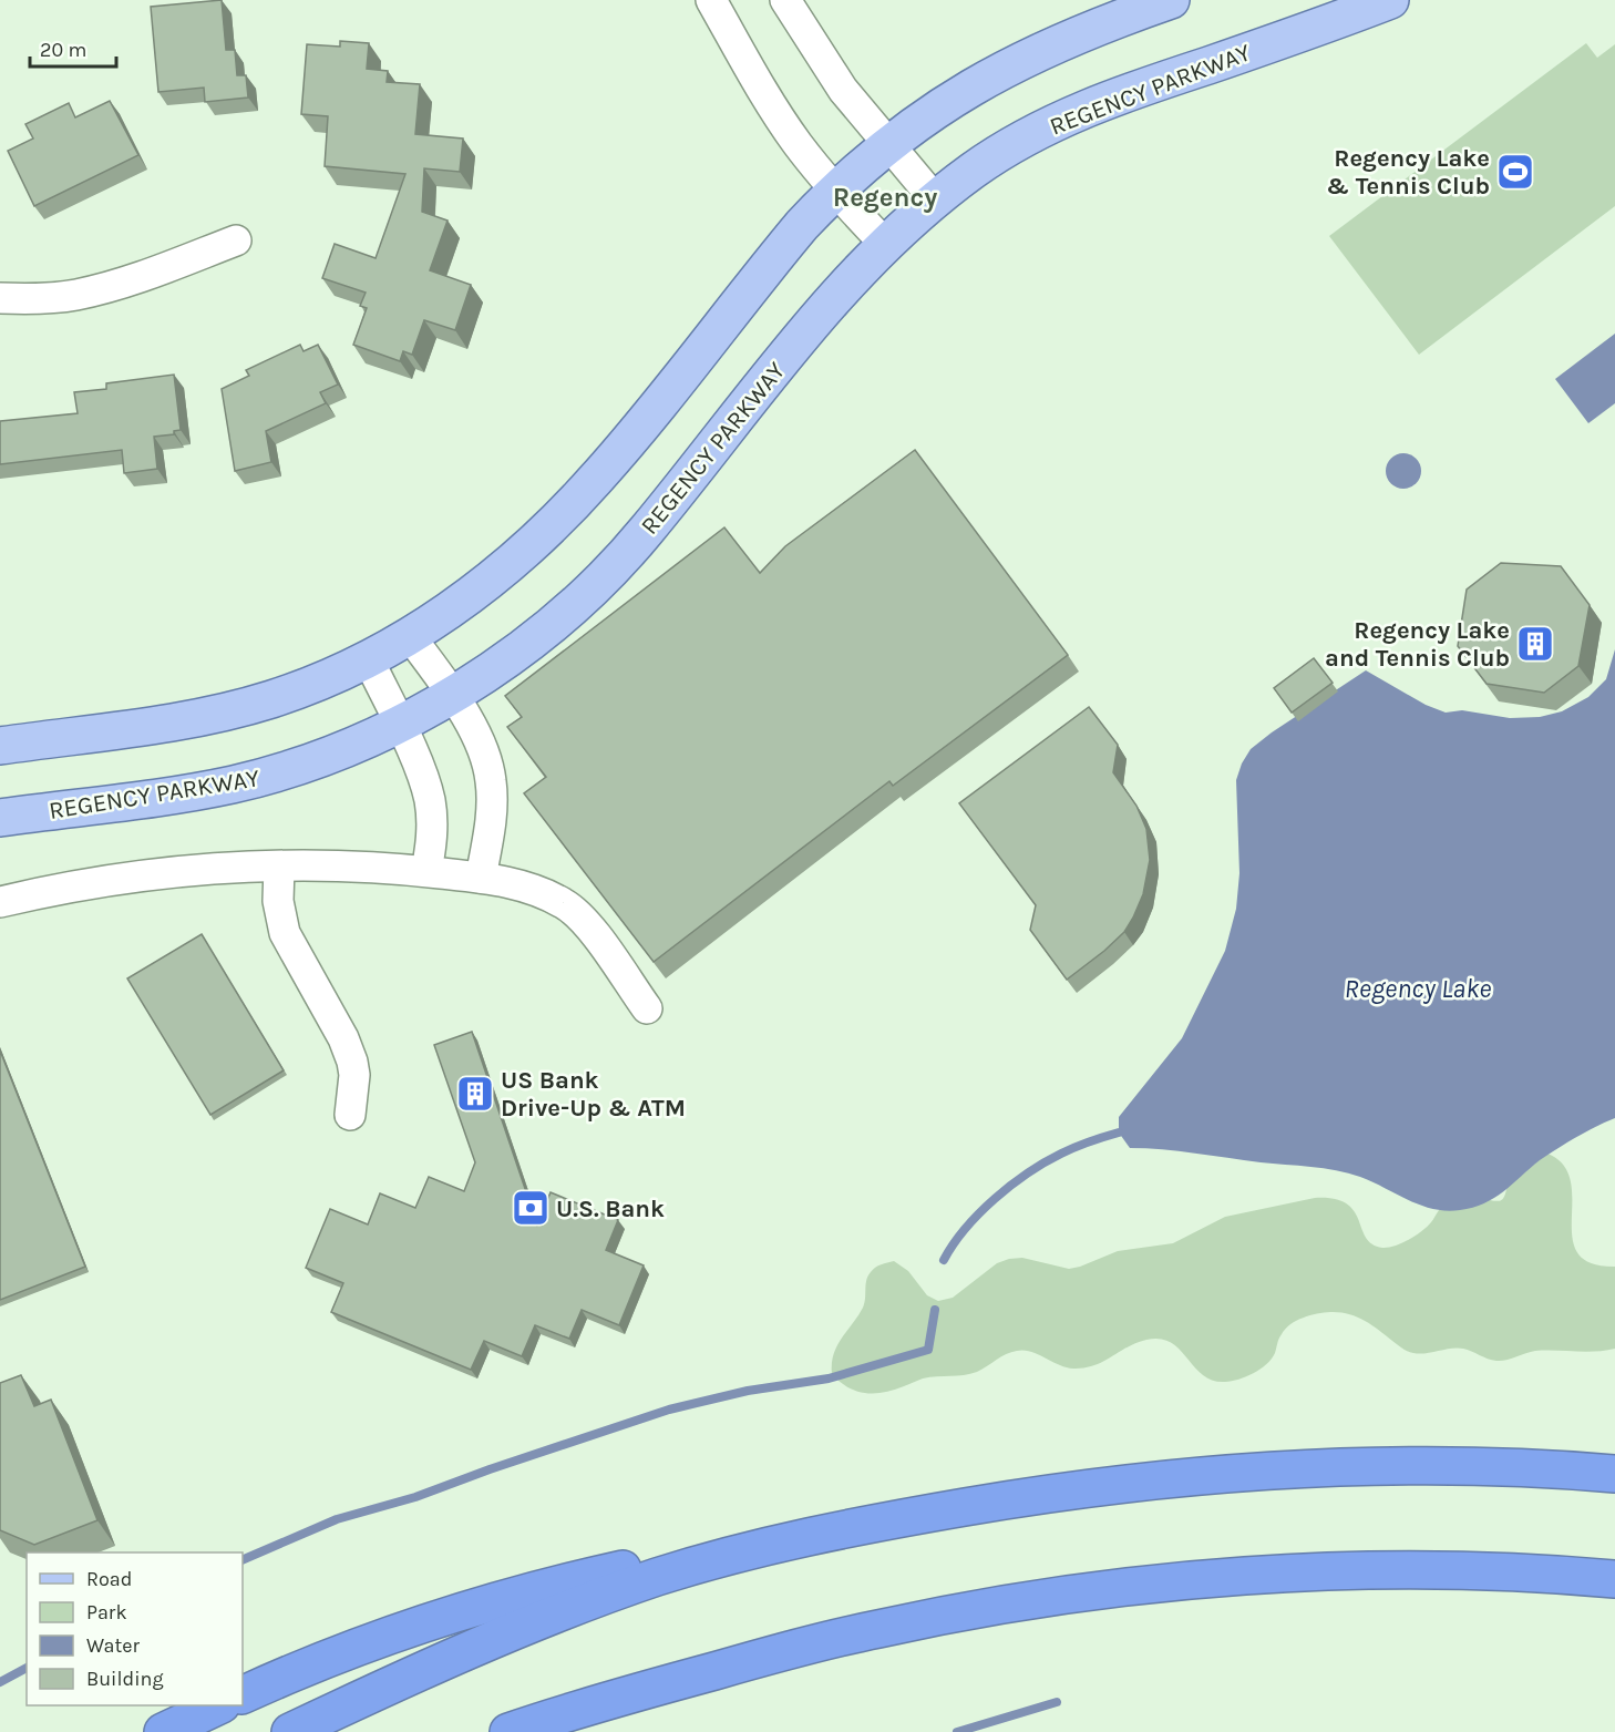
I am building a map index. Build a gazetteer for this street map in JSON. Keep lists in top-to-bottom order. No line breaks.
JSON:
{"streets":{"main road":["REGENCY PARKWAY"]},"districts":["Regency"],"water":["Regency Lake"],"places":{"sports":["Regency Lake & Tennis Club"],"building":["Regency Lake and Tennis Club","US Bank Drive-Up & ATM"],"bank":["U.S. Bank"]},"legend":["Road","Park","Water","Building"],"scale_bar":"20 m"}
